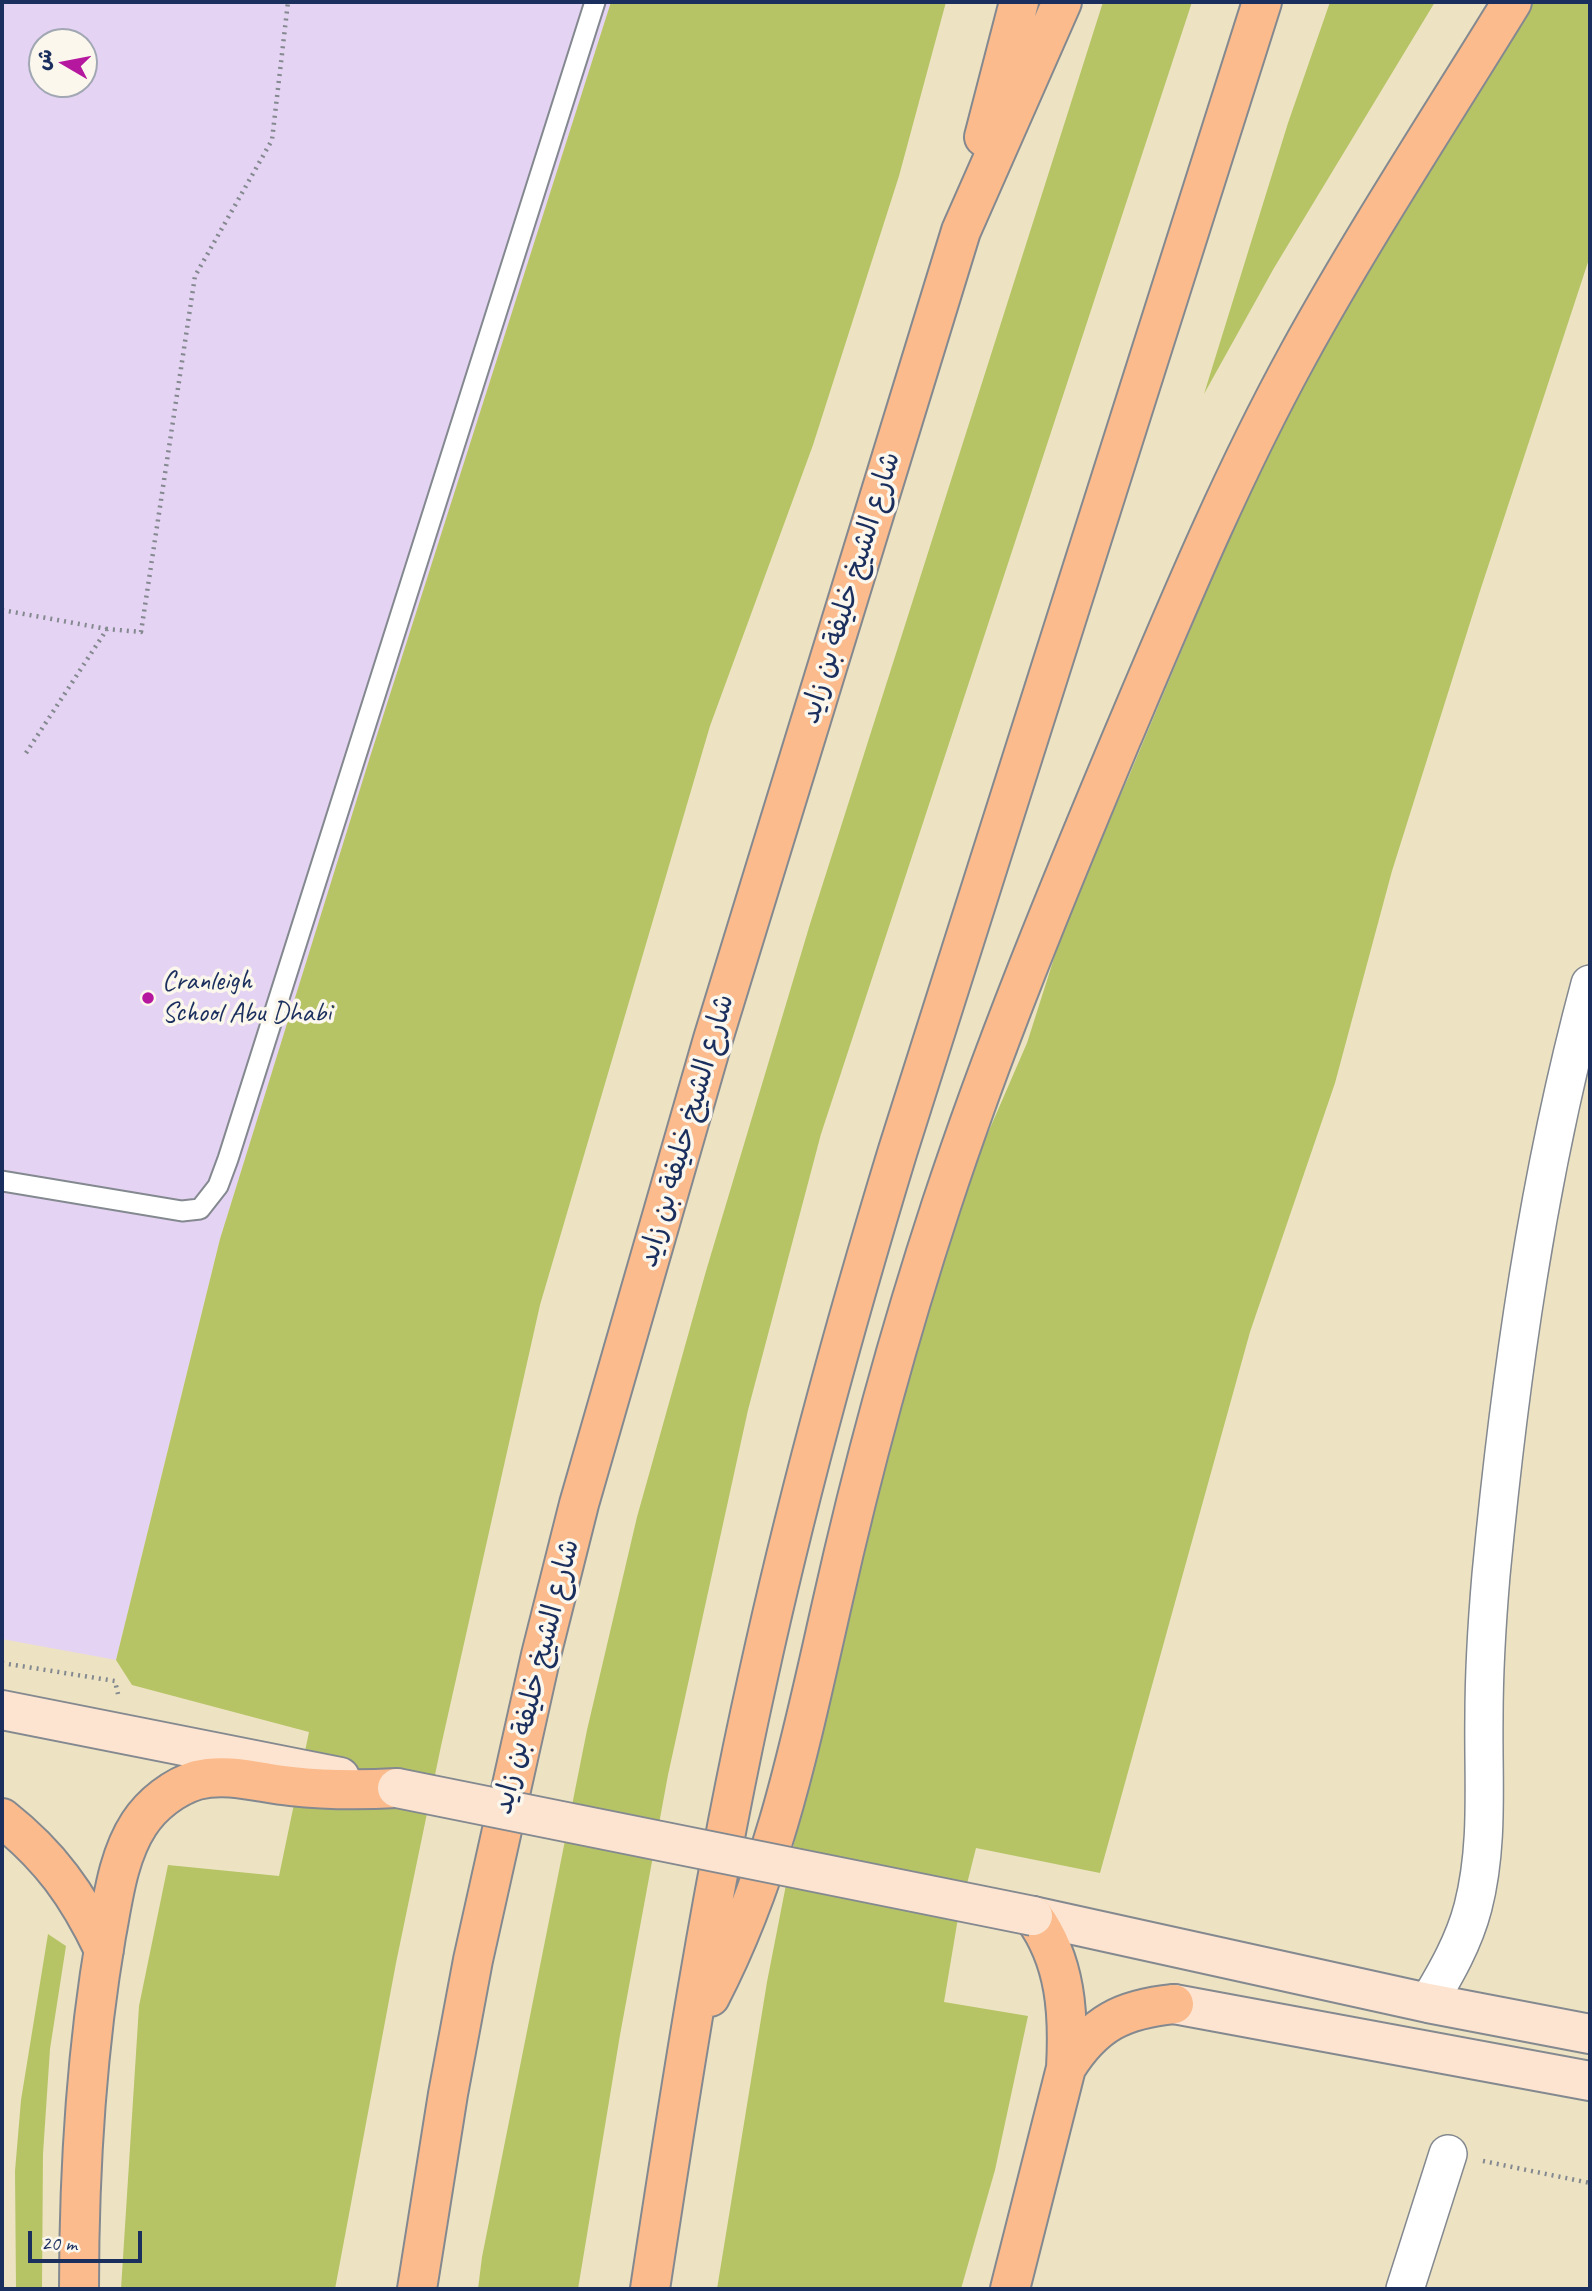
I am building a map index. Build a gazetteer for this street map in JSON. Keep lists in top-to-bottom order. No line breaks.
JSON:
{"streets":{"highway":["شارع الشيخ خليفة بن زايد"]},"places":["Cranleigh School Abu Dhabi"],"scale_bar":"20 m","north":"left"}
